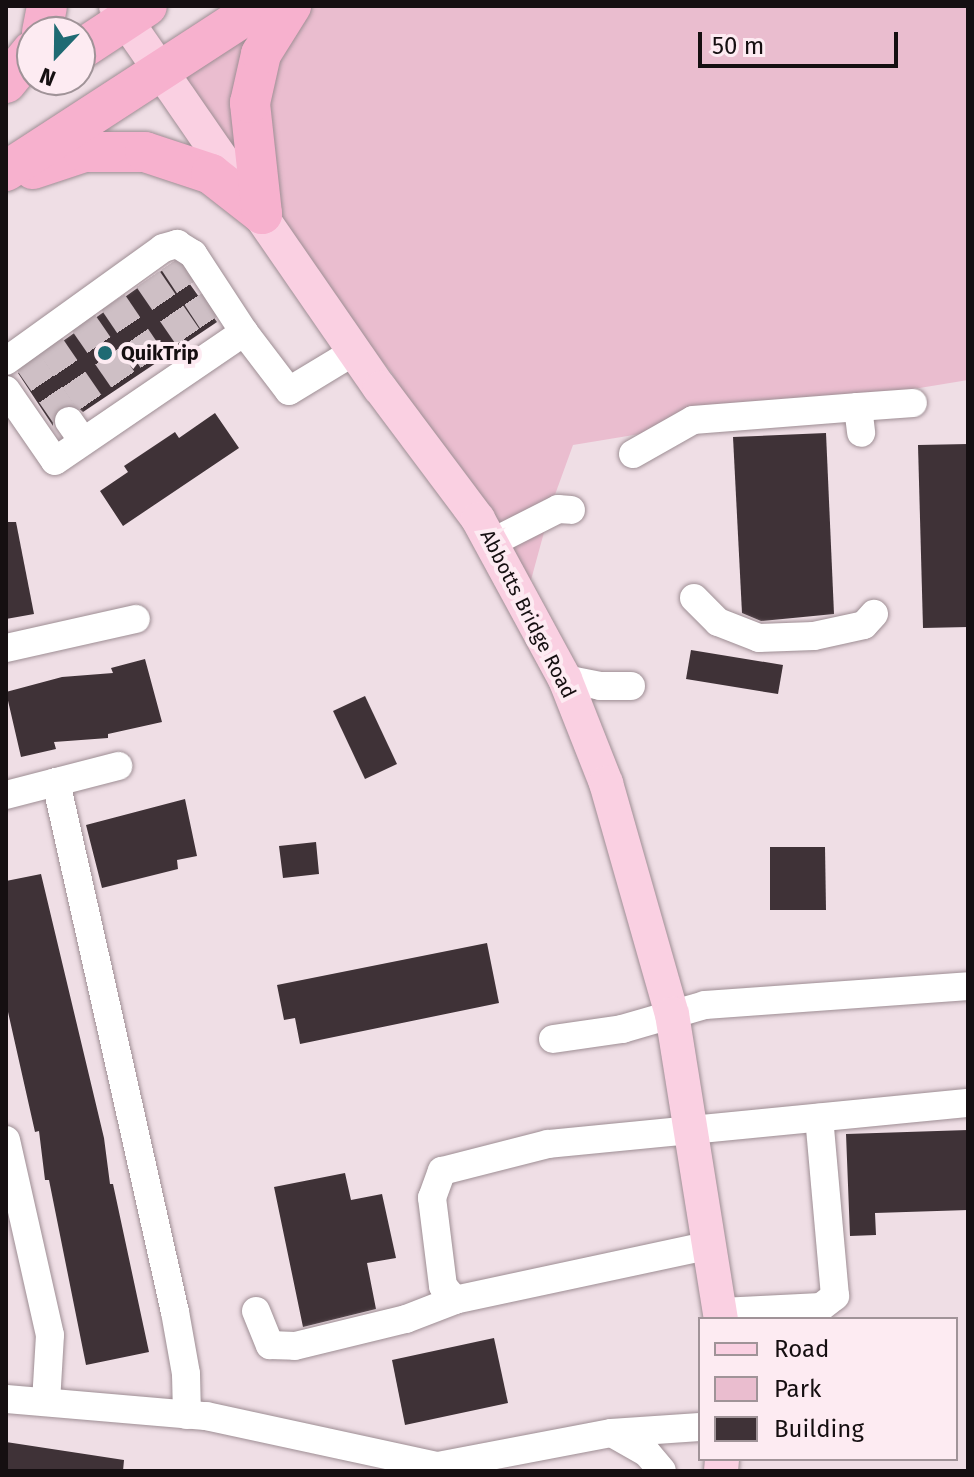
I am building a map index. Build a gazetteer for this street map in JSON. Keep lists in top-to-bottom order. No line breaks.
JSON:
{"streets":{"main road":["Abbotts Bridge Road"]},"places":["QuikTrip"],"legend":["Road","Park","Building"],"scale_bar":"50 m","north":"bottom"}
